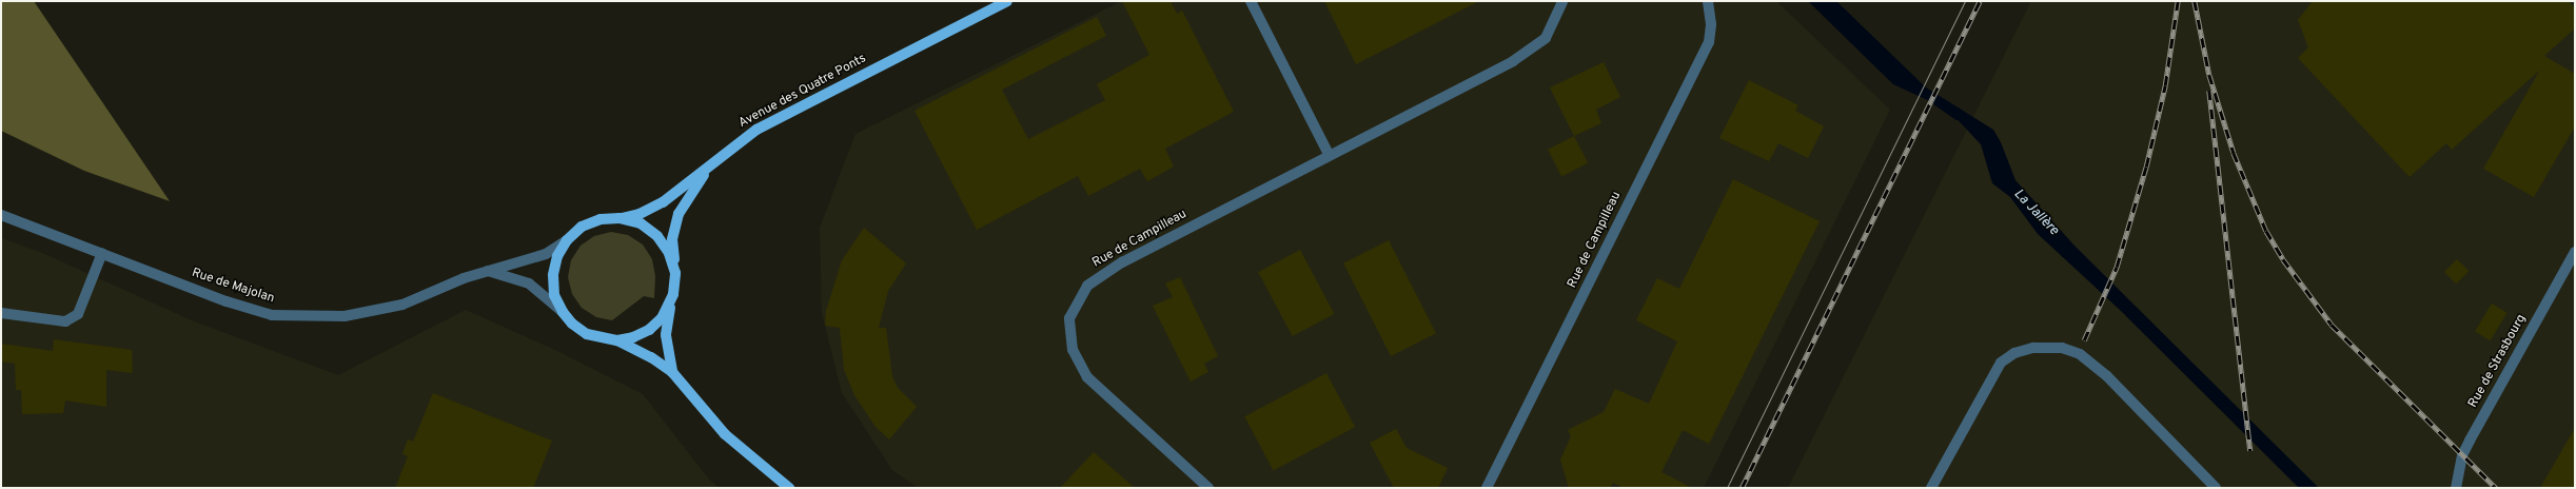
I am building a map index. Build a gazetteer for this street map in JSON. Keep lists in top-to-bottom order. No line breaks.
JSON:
{"streets":{"main road":["Avenue des Quatre Ponts"],"street":["Rue de Campilleau","Rue de Majolan","Rue de Strasbourg"]},"crossings":[["Avenue des Quatre Ponts","Rue de Majolan"]],"water":["La Jallère"]}
